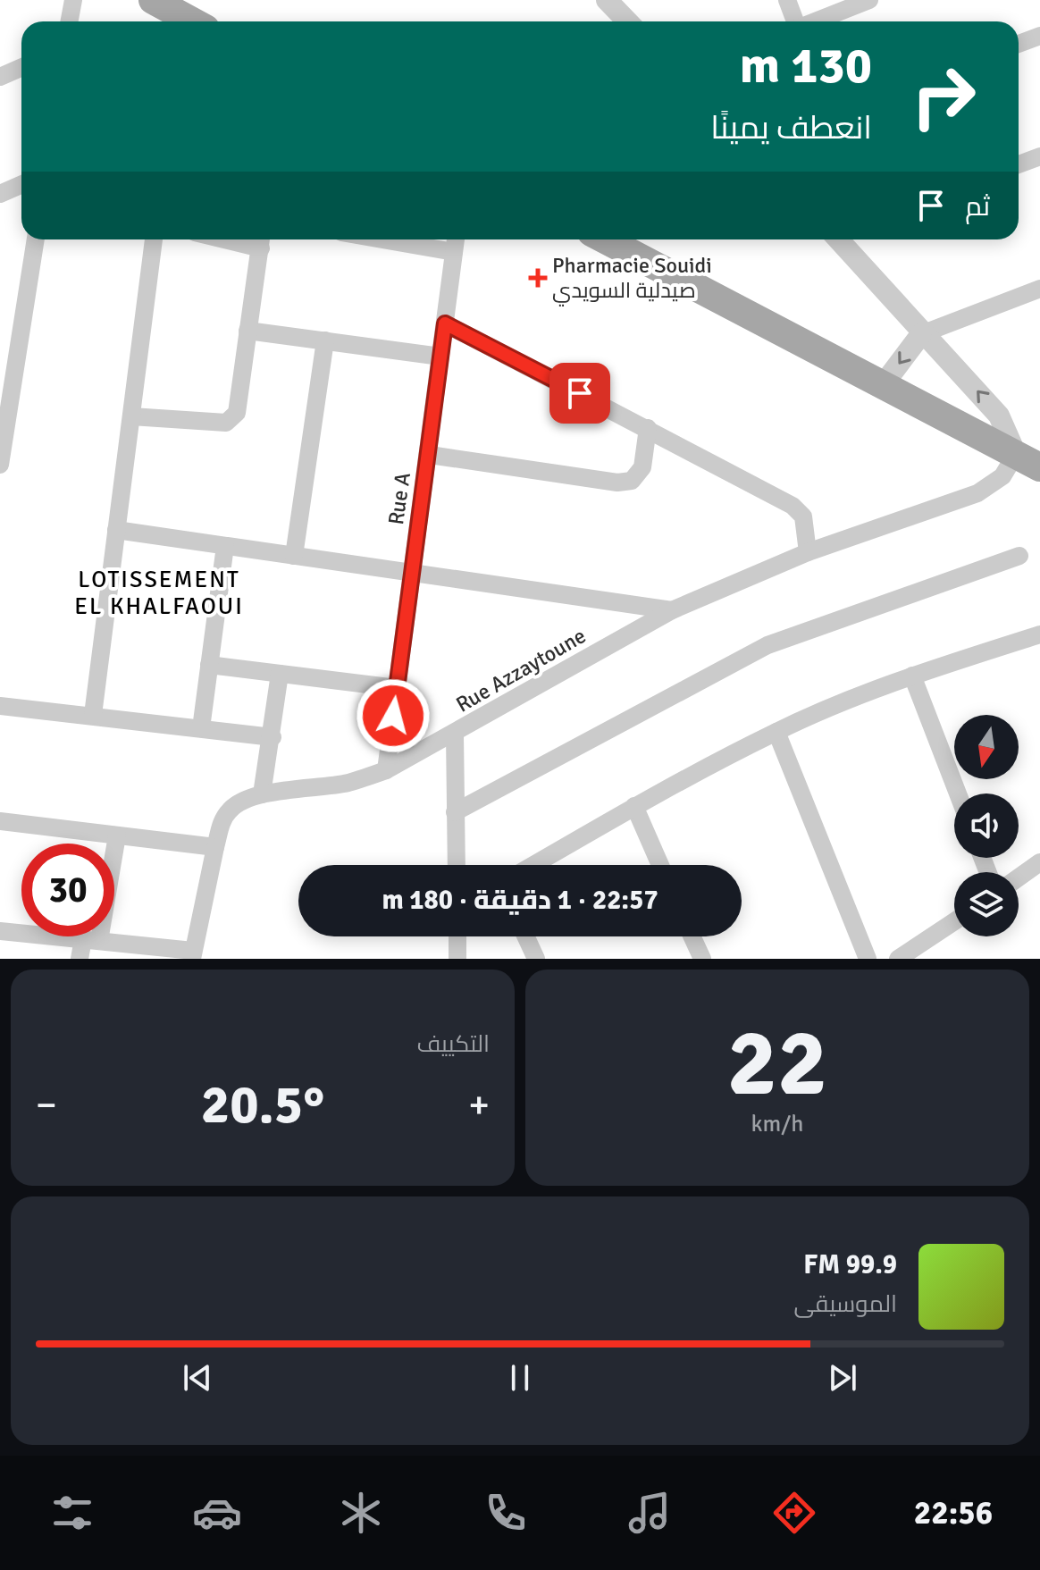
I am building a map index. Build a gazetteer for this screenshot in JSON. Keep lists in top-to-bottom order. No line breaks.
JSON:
{"streets":{"street":["Rue A","Rue Azzaytoune"]},"crossings":[["Rue A","Rue Azzaytoune"]],"districts":["LOTISSEMENT EL KHALFAOUI"],"places":{"health":["Pharmacie Souidi صيدلية السويدي"]},"north":"bottom","page":{"turn":["130 m","انعطف يمينًا"],"then":"ثم","limit":"30","trip":"22:57 · 1 دقيقة · 180 m","tile":[["22","km/h"],"التكييف"],"heat":["−","20.5°","+"],"song":["99.9 FM","الموسيقى"],"tabs":"22:56"}}
